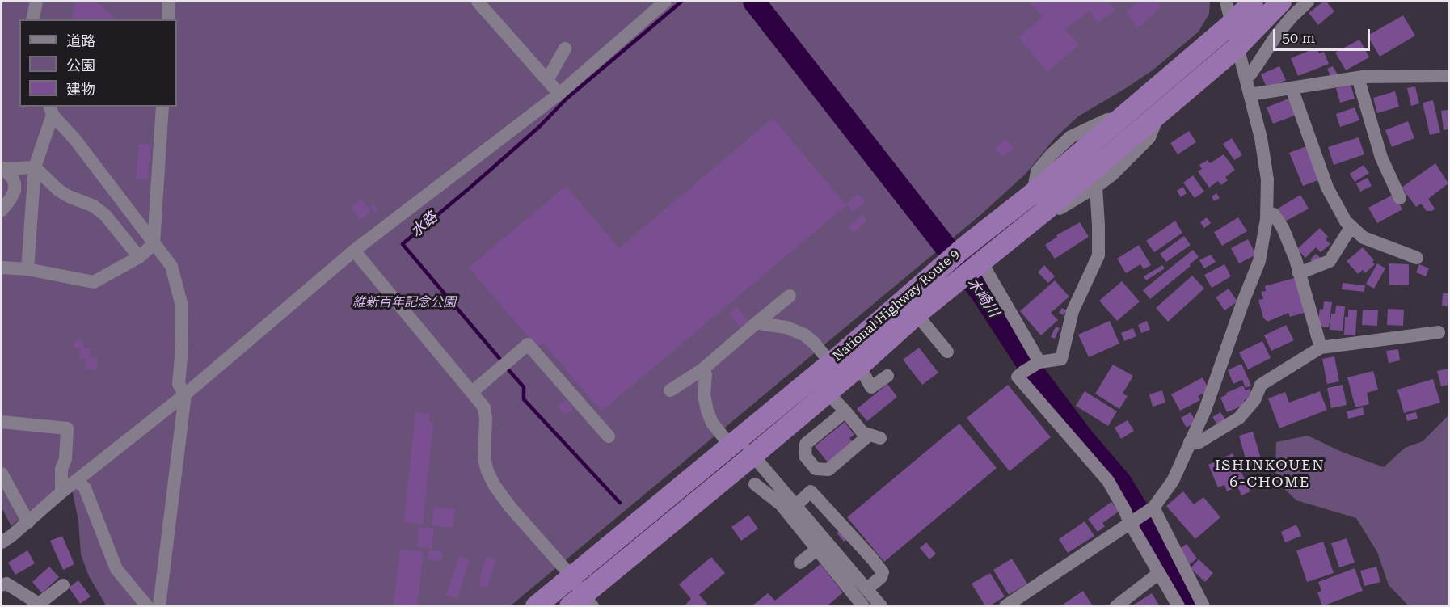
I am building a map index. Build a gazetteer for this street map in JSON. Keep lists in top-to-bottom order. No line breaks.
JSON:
{"streets":{"highway":["National Highway Route 9"]},"districts":["ISHINKOUEN 6-CHOME"],"water":["水路","木崎川"],"parks":["維新百年記念公園"],"legend":["道路","公園","建物"],"scale_bar":"50 m"}
